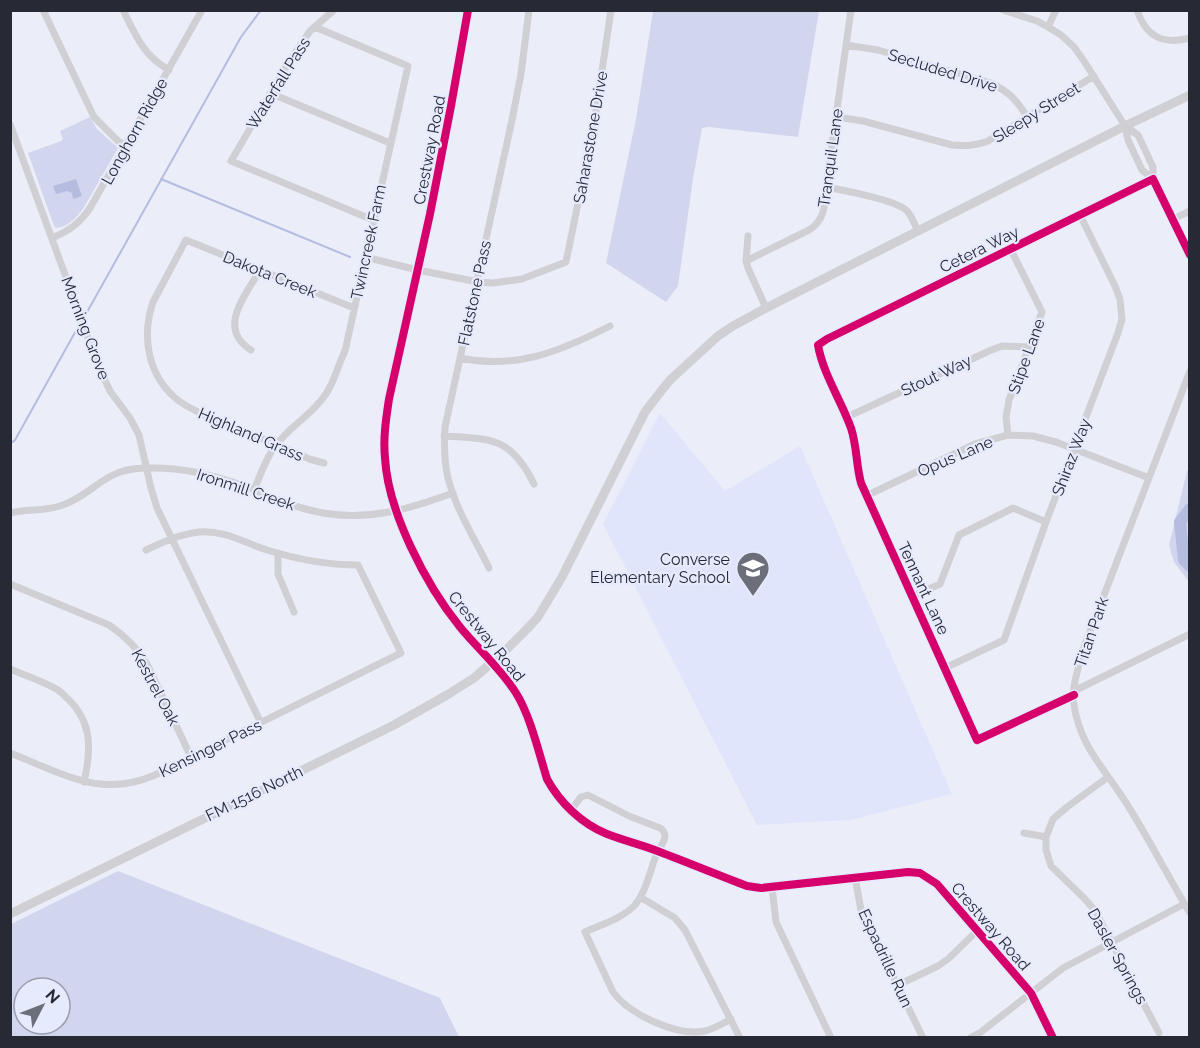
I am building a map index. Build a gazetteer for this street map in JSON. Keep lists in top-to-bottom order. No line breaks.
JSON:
{"streets":{"main road":["Crestway Road","FM 1516 North"],"street":["Secluded Drive","Waterfall Pass","Sleepy Street","Longhorn Ridge","Saharastone Drive","Tranquil Lane","Twincreek Farm","Cetera Way","Dakota Creek","Flatstone Pass","Morning Grove","Stipe Lane","Stout Way","Highland Grass","Opus Lane","Shiraz Way","Ironmill Creek","Tennant Lane","Titan Park","Kestrel Oak","Kensinger Pass","Dasler Springs","Espadrille Run"]},"crossings":[["Secluded Drive","Sleepy Street"],["Secluded Drive","Tranquil Lane"],["Waterfall Pass","Twincreek Farm"],["Sleepy Street","Tranquil Lane"],["Longhorn Ridge","Morning Grove"],["Saharastone Drive","Flatstone Pass"],["Crestway Road","Ironmill Creek"],["Crestway Road","FM 1516 North"],["Crestway Road","Espadrille Run"],["Twincreek Farm","Dakota Creek"],["Twincreek Farm","Highland Grass"],["Twincreek Farm","Ironmill Creek"],["Cetera Way","Stipe Lane"],["Cetera Way","Shiraz Way"],["Cetera Way","Tennant Lane"],["Dakota Creek","Highland Grass"],["Flatstone Pass","Ironmill Creek"],["Morning Grove","Ironmill Creek"],["Morning Grove","Kensinger Pass"],["Stipe Lane","Stout Way"],["Stipe Lane","Opus Lane"],["Stout Way","Tennant Lane"],["Opus Lane","Shiraz Way"],["Opus Lane","Tennant Lane"],["Opus Lane","Titan Park"],["Shiraz Way","Tennant Lane"],["Tennant Lane","Titan Park"],["Kestrel Oak","Kensinger Pass"]],"places":{"school or university":["Converse Elementary School"]},"north":"top right"}
